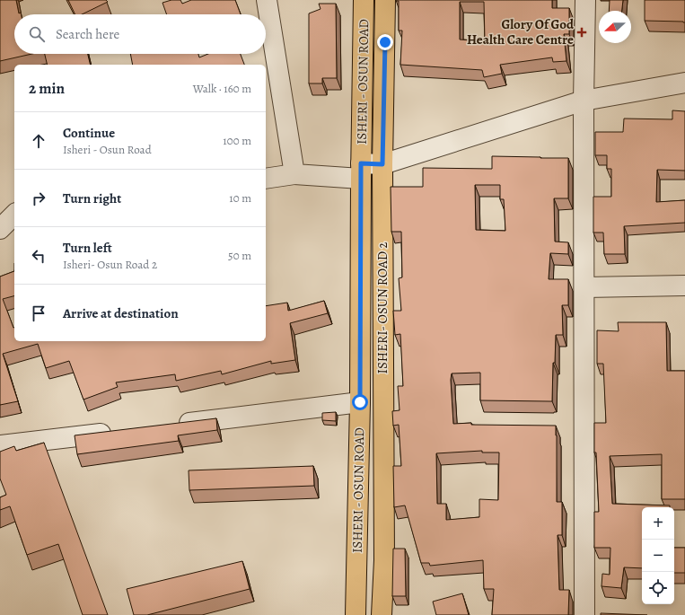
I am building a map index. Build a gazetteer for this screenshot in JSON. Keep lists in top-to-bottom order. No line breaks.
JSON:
{"streets":{"main road":["ISHERI - OSUN ROAD","ISHERI- OSUN ROAD 2"]},"places":{"health":["Glory Of God Health Care Centre"]},"north":"left","page":{"search":"Search here","heading":["2 min","Walk · 160 m"],"list":[["Continue","Isheri - Osun Road","100 m"],["Turn right","10 m"],["Turn left","Isheri- Osun Road 2","50 m"],"Arrive at destination"],"map_buttons":["+","−"]}}
